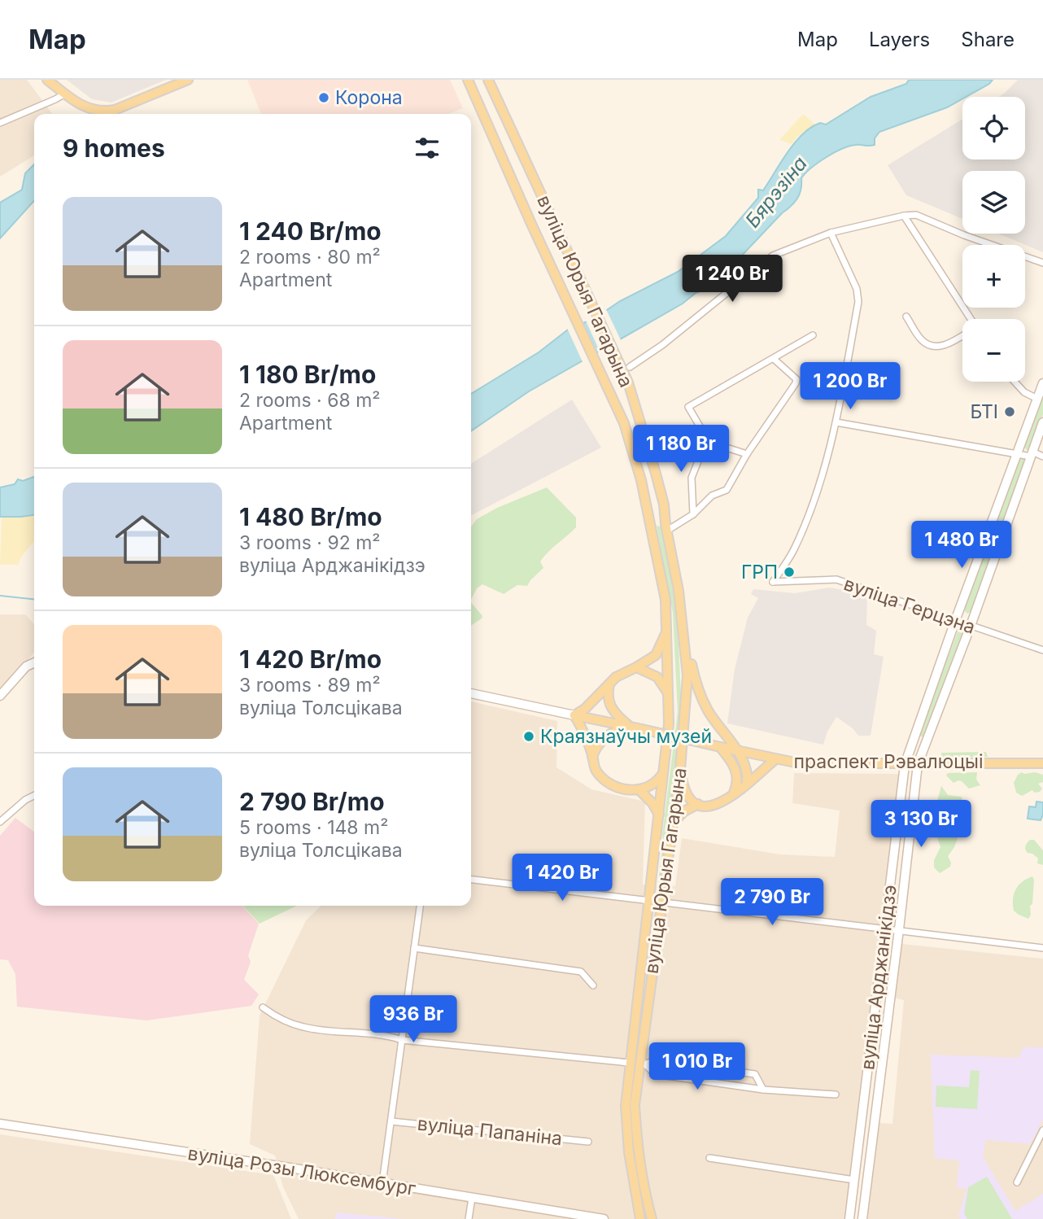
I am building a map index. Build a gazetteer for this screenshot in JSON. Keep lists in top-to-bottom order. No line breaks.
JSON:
{"streets":{"main road":["вуліца Юрыя Гагарына","праспект Рэвалюцыі","вуліца Арджанікідзэ","вуліца Розы Люксембург"],"street":["вуліца Герцэна","вуліца Папаніна"]},"crossings":[["вуліца Герцэна","вуліца Арджанікідзэ"],["праспект Рэвалюцыі","вуліца Арджанікідзэ"]],"water":["Бярэзіна"],"places":["Корона","БТІ","ГРП","Краязнаўчы музей"],"page":{"header":"Map","nav":["Map","Layers","Share"],"map_buttons":["+","−"],"heading":"9 homes","list":[{"name":"1 240 Br/mo","note":"2 rooms · 80 m² · Apartment"},{"name":"1 180 Br/mo","note":"2 rooms · 68 m² · Apartment"},{"name":"1 480 Br/mo","note":"3 rooms · 92 m² · вуліца Арджанікідзэ"},{"name":"1 420 Br/mo","note":"3 rooms · 89 m² · вуліца Толсцікава"},{"name":"2 790 Br/mo","note":"5 rooms · 148 m² · вуліца Толсцікава"}],"price":["1 240 Br","1 200 Br","1 180 Br","1 480 Br","3 130 Br","1 420 Br","2 790 Br","936 Br","1 010 Br"]}}
